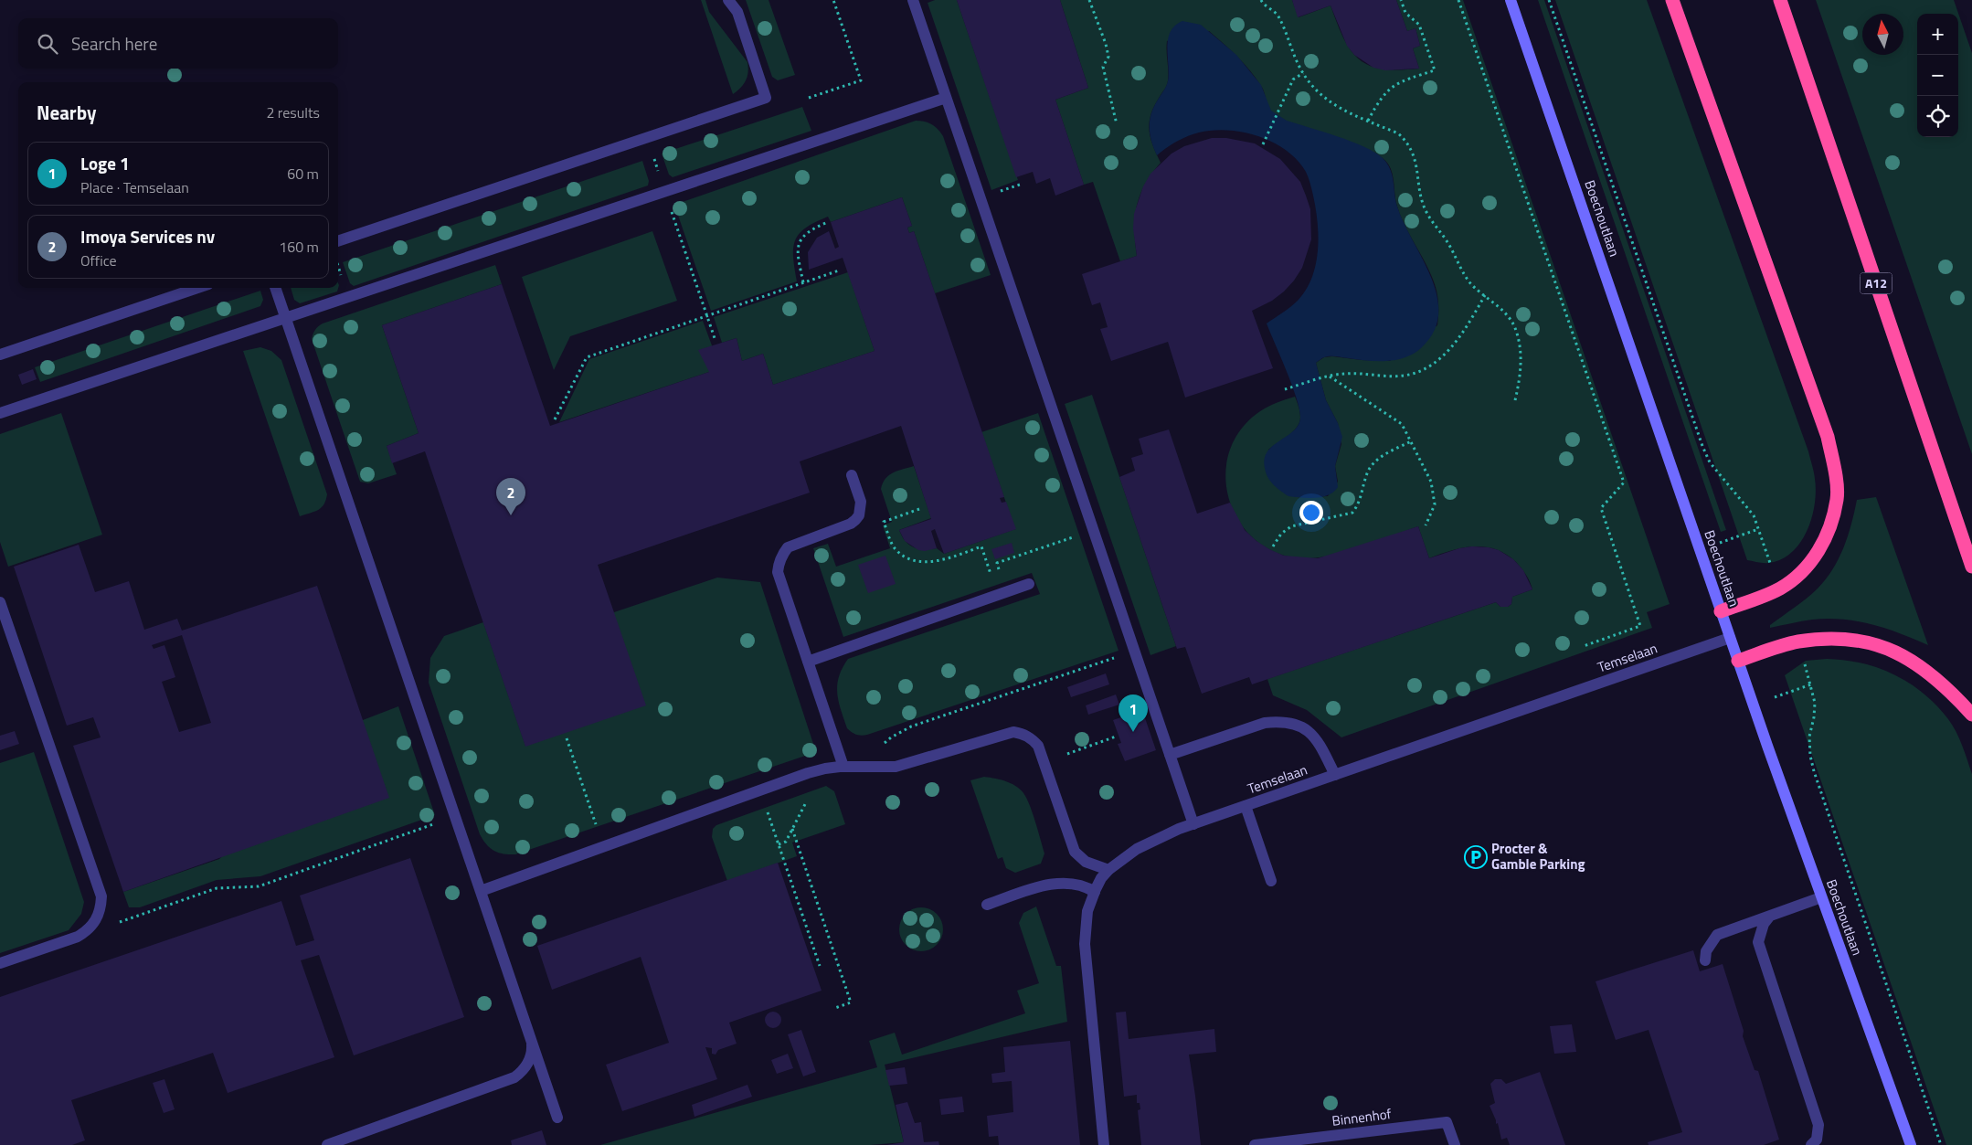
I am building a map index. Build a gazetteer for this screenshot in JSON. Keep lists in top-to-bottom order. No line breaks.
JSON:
{"streets":{"highway":["A12"],"main road":["Boechoutlaan"],"street":["Temselaan","Binnenhof"]},"crossings":[["Boechoutlaan","Temselaan"]],"places":{"parking":["Procter & Gamble Parking"]},"north":"top","page":{"map_buttons":["+","−"],"search":"Search here","heading":["Nearby","2 results"],"list":[{"mark":"1","name":"Loge 1","note":"Place · Temselaan","value":"60 m"},{"mark":"2","name":"Imoya Services nv","note":"Office","value":"160 m"}],"pins":["2","1"]}}
